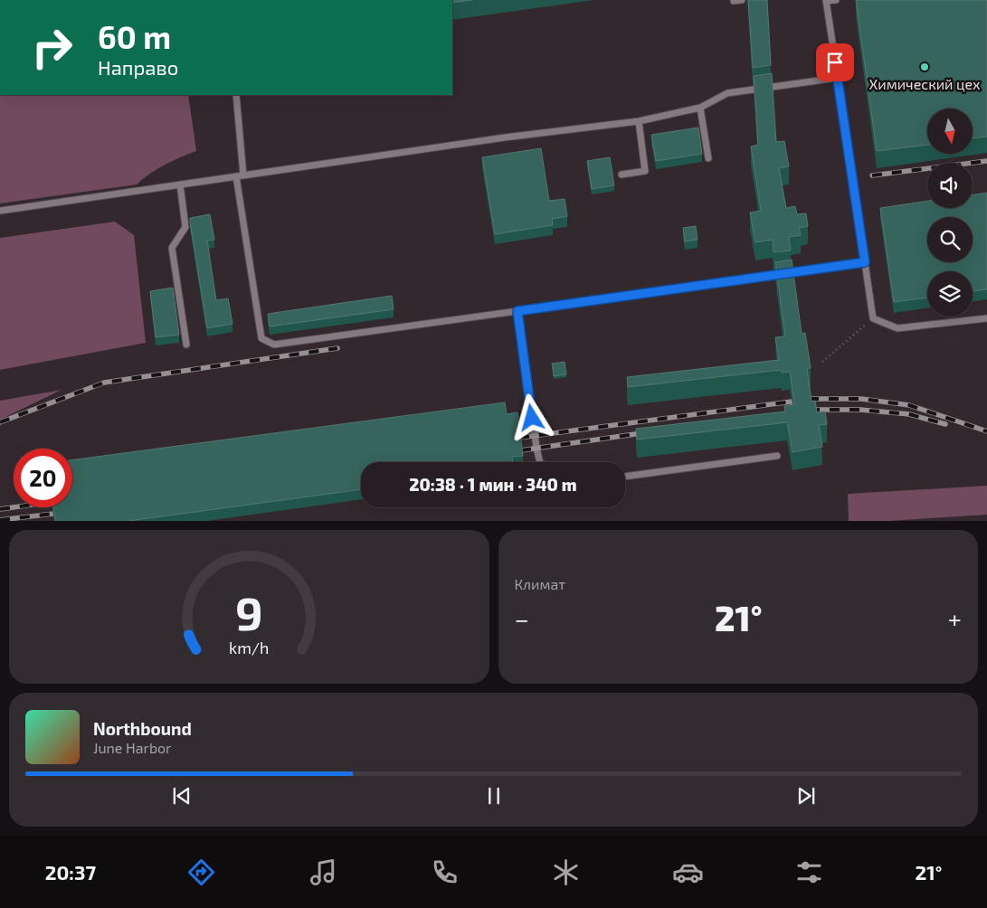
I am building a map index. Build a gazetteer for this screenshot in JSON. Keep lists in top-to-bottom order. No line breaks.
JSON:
{"places":["Химический цех"],"north":"bottom","page":{"turn":["60 m","Направо"],"limit":"20","trip":"20:38 · 1 мин · 340 m","tile":"Климат","heat":["−","21°","+"],"song":["Northbound","June Harbor"],"tabs":["20:37","21°"],"gauge":["9","km/h"]}}
